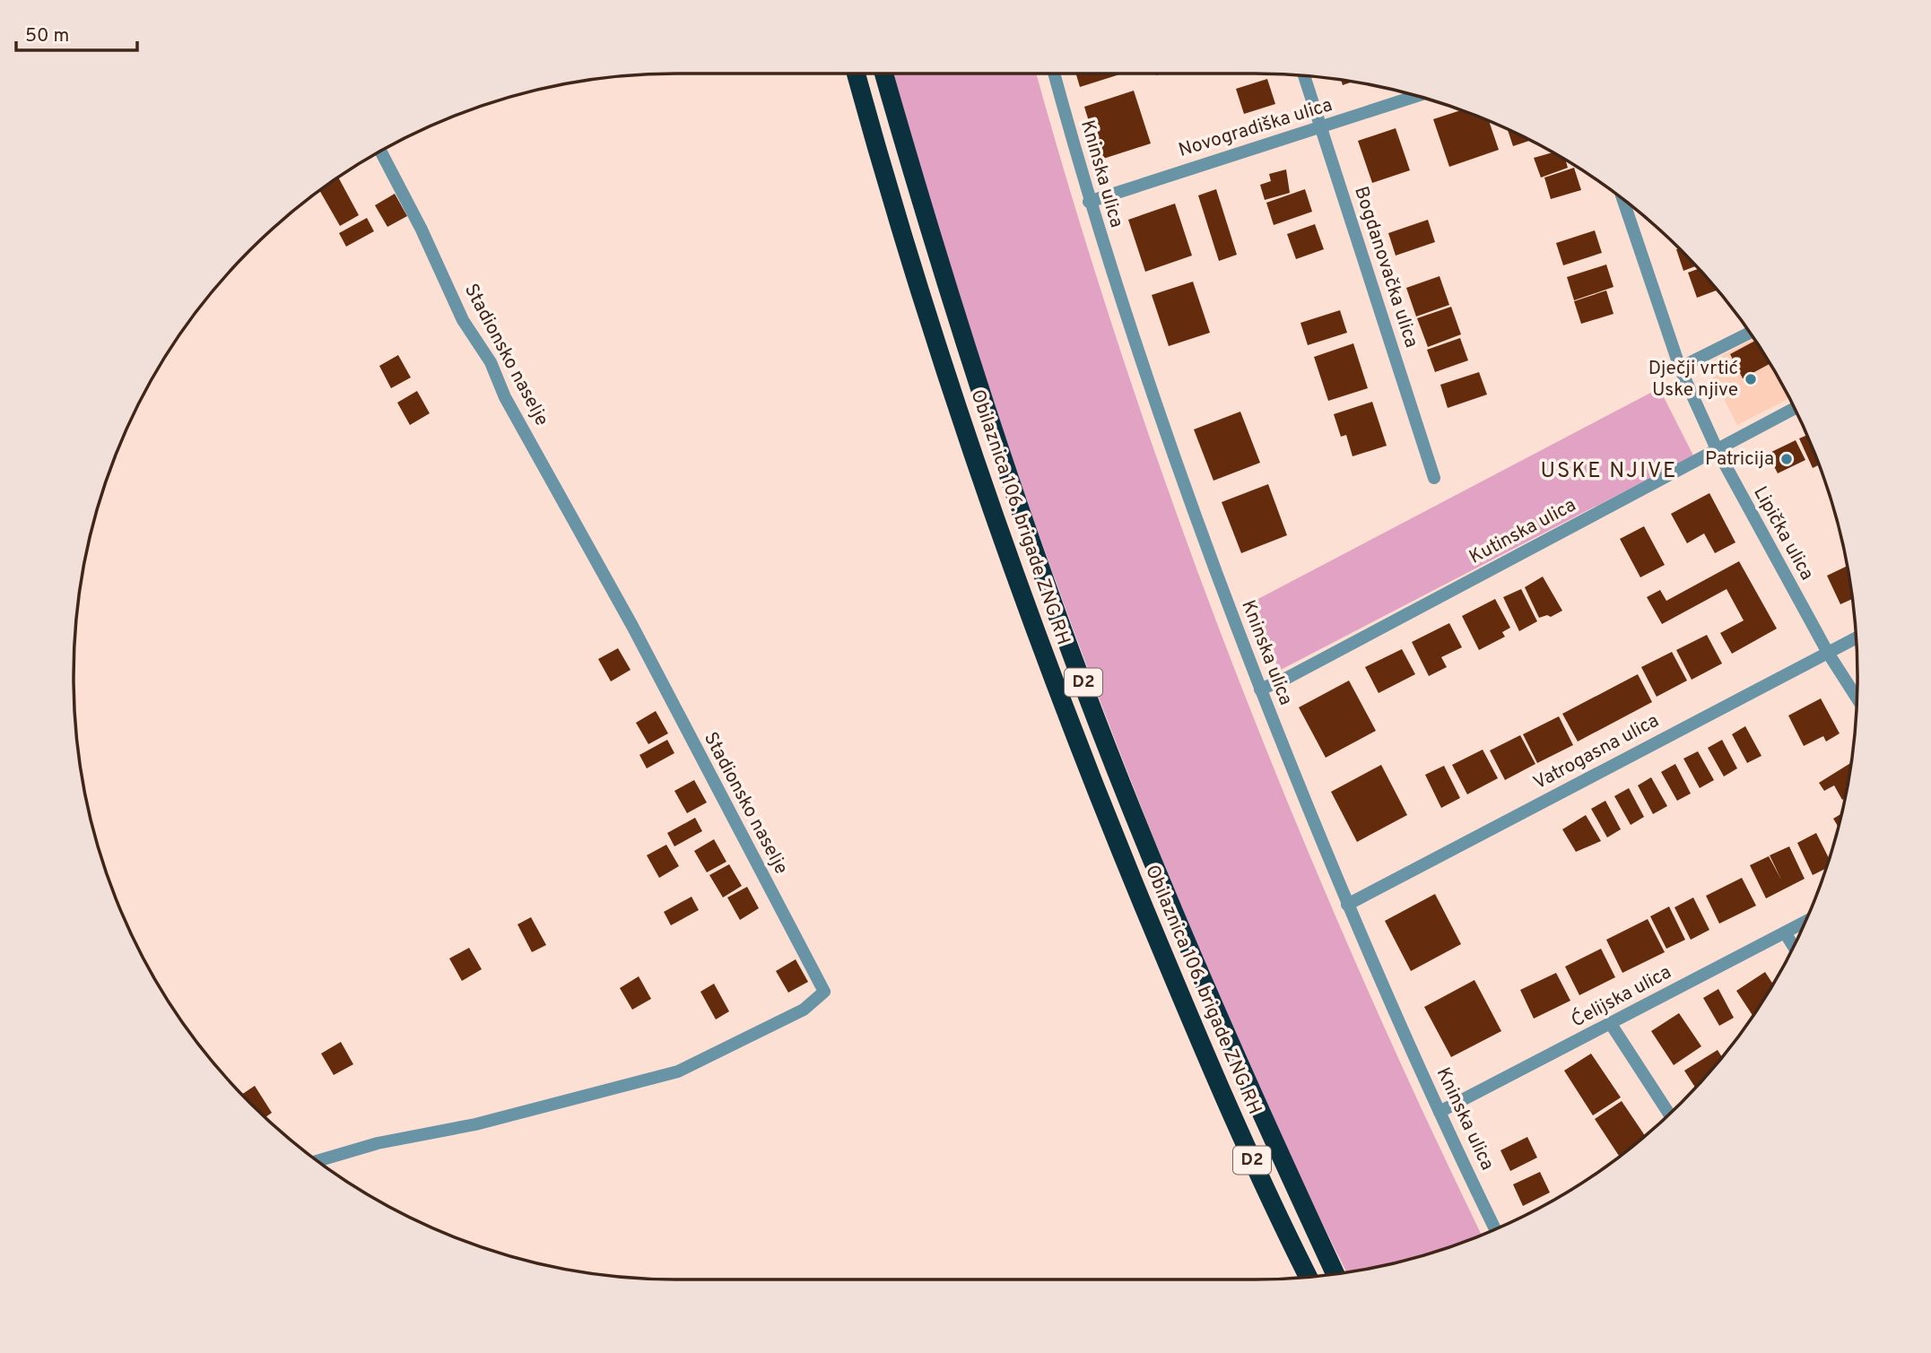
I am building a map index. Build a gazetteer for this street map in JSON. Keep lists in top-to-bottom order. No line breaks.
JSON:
{"streets":{"highway":["Obilaznica 106. brigade ZNG RH","D2"],"street":["Novogradiška ulica","Kninska ulica","Bogdanovačka ulica","Stadionsko naselje","Kutinska ulica","Lipička ulica","Vatrogasna ulica","Ćelijska ulica"]},"crossings":[["Novogradiška ulica","Kninska ulica"],["Novogradiška ulica","Bogdanovačka ulica"],["Kninska ulica","Kutinska ulica"],["Kninska ulica","Vatrogasna ulica"],["Kninska ulica","Ćelijska ulica"],["Kutinska ulica","Lipička ulica"],["Lipička ulica","Vatrogasna ulica"]],"districts":["USKE NJIVE"],"places":["Dječji vrtić Uske njive","Patricija"],"scale_bar":"50 m"}
